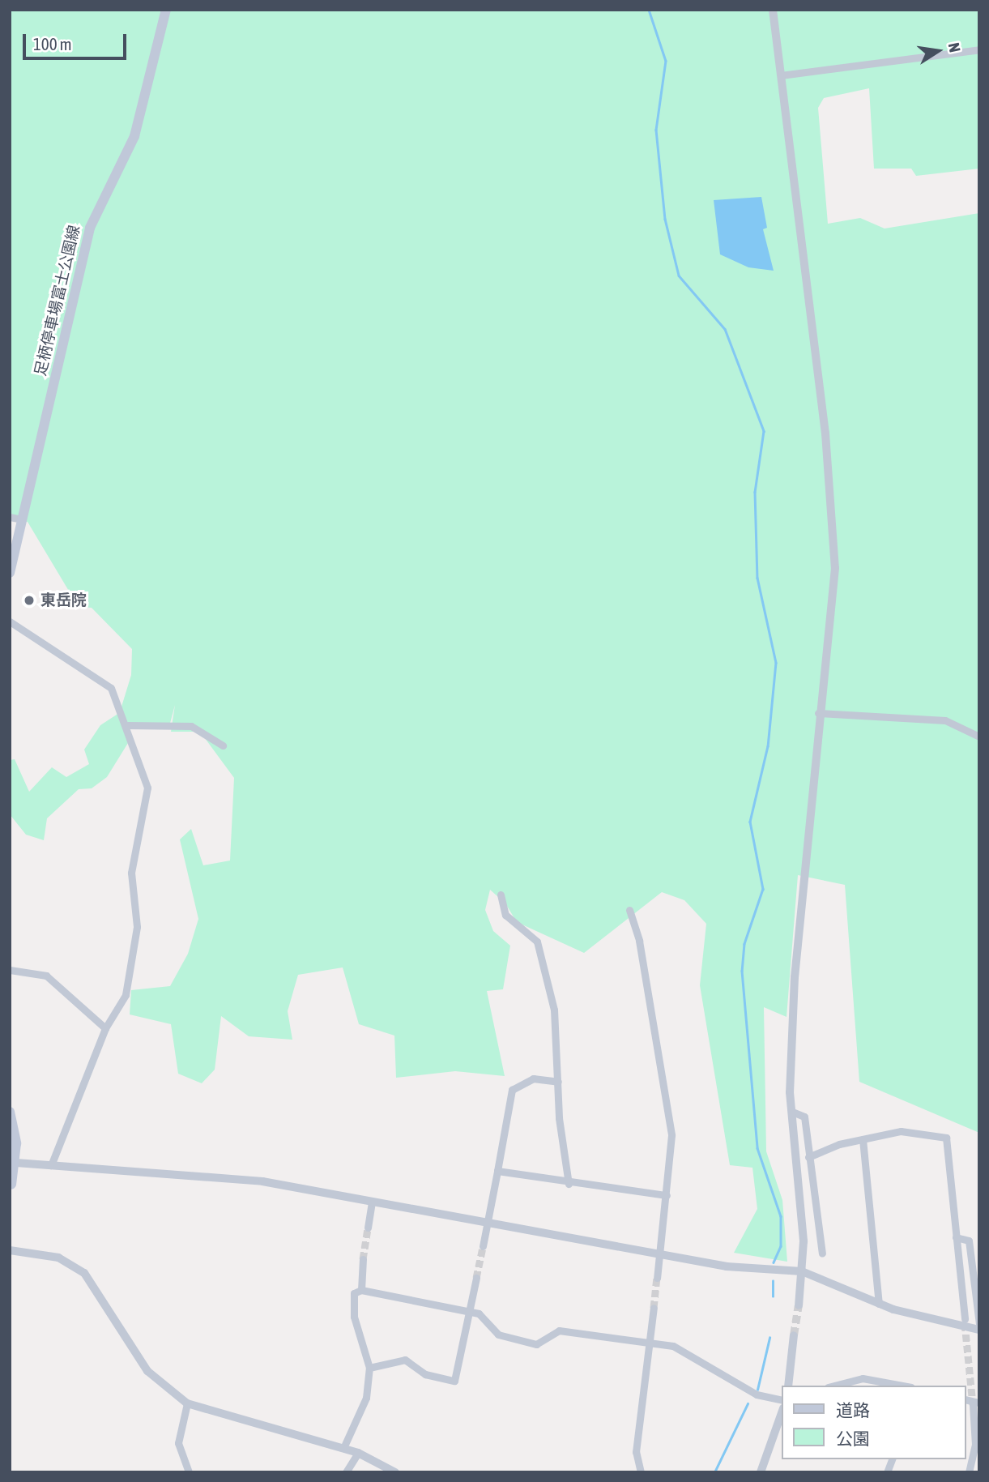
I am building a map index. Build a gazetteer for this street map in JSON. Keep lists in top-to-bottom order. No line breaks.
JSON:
{"streets":{"main road":["足柄停車場富士公園線"]},"places":["東岳院"],"legend":["道路","公園"],"scale_bar":"100 m","north":"right"}
